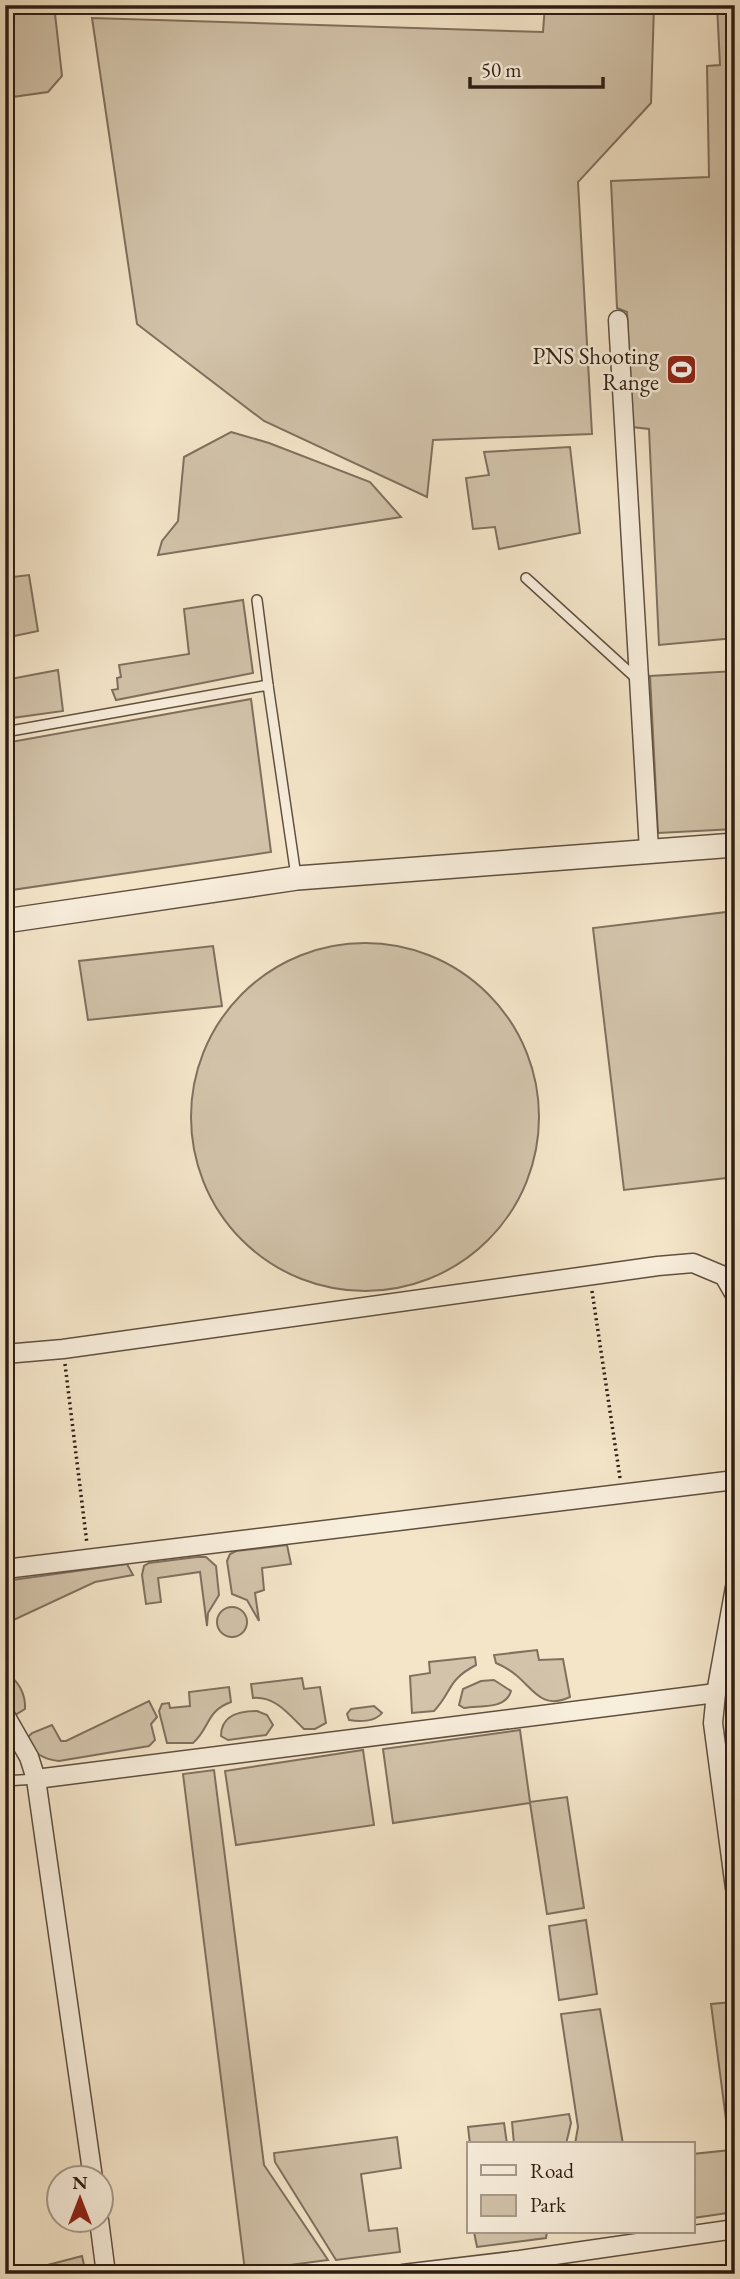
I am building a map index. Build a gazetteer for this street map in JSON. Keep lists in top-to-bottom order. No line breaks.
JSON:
{"places":{"sports":["PNS Shooting Range"]},"legend":["Road","Park"],"scale_bar":"50 m","north":"top"}
